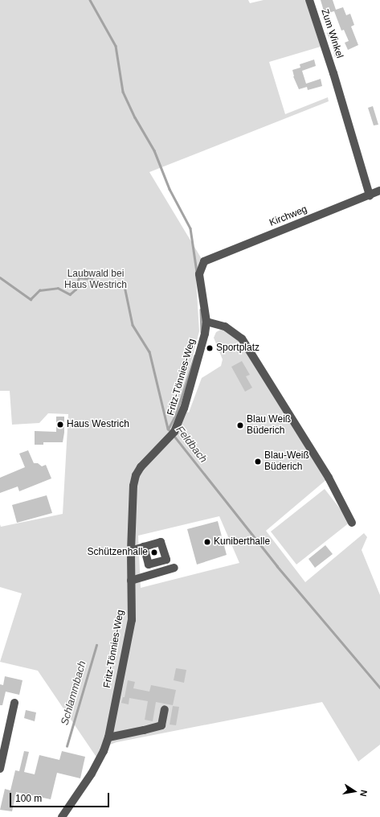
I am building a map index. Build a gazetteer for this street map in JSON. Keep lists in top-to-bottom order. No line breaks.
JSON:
{"streets":{"street":["Zum Winkel","Kirchweg","Fritz-Tönnies-Weg"]},"crossings":[["Zum Winkel","Kirchweg"],["Kirchweg","Fritz-Tönnies-Weg"]],"water":["Feldbach","Schlammbach"],"parks":["Laubwald bei Haus Westrich"],"places":["Sportplatz","Haus Westrich","Blau Weiß Büderich","Blau-Weiß Büderich","Kuniberthalle","Schützenhalle"],"scale_bar":"100 m","north":"right"}
